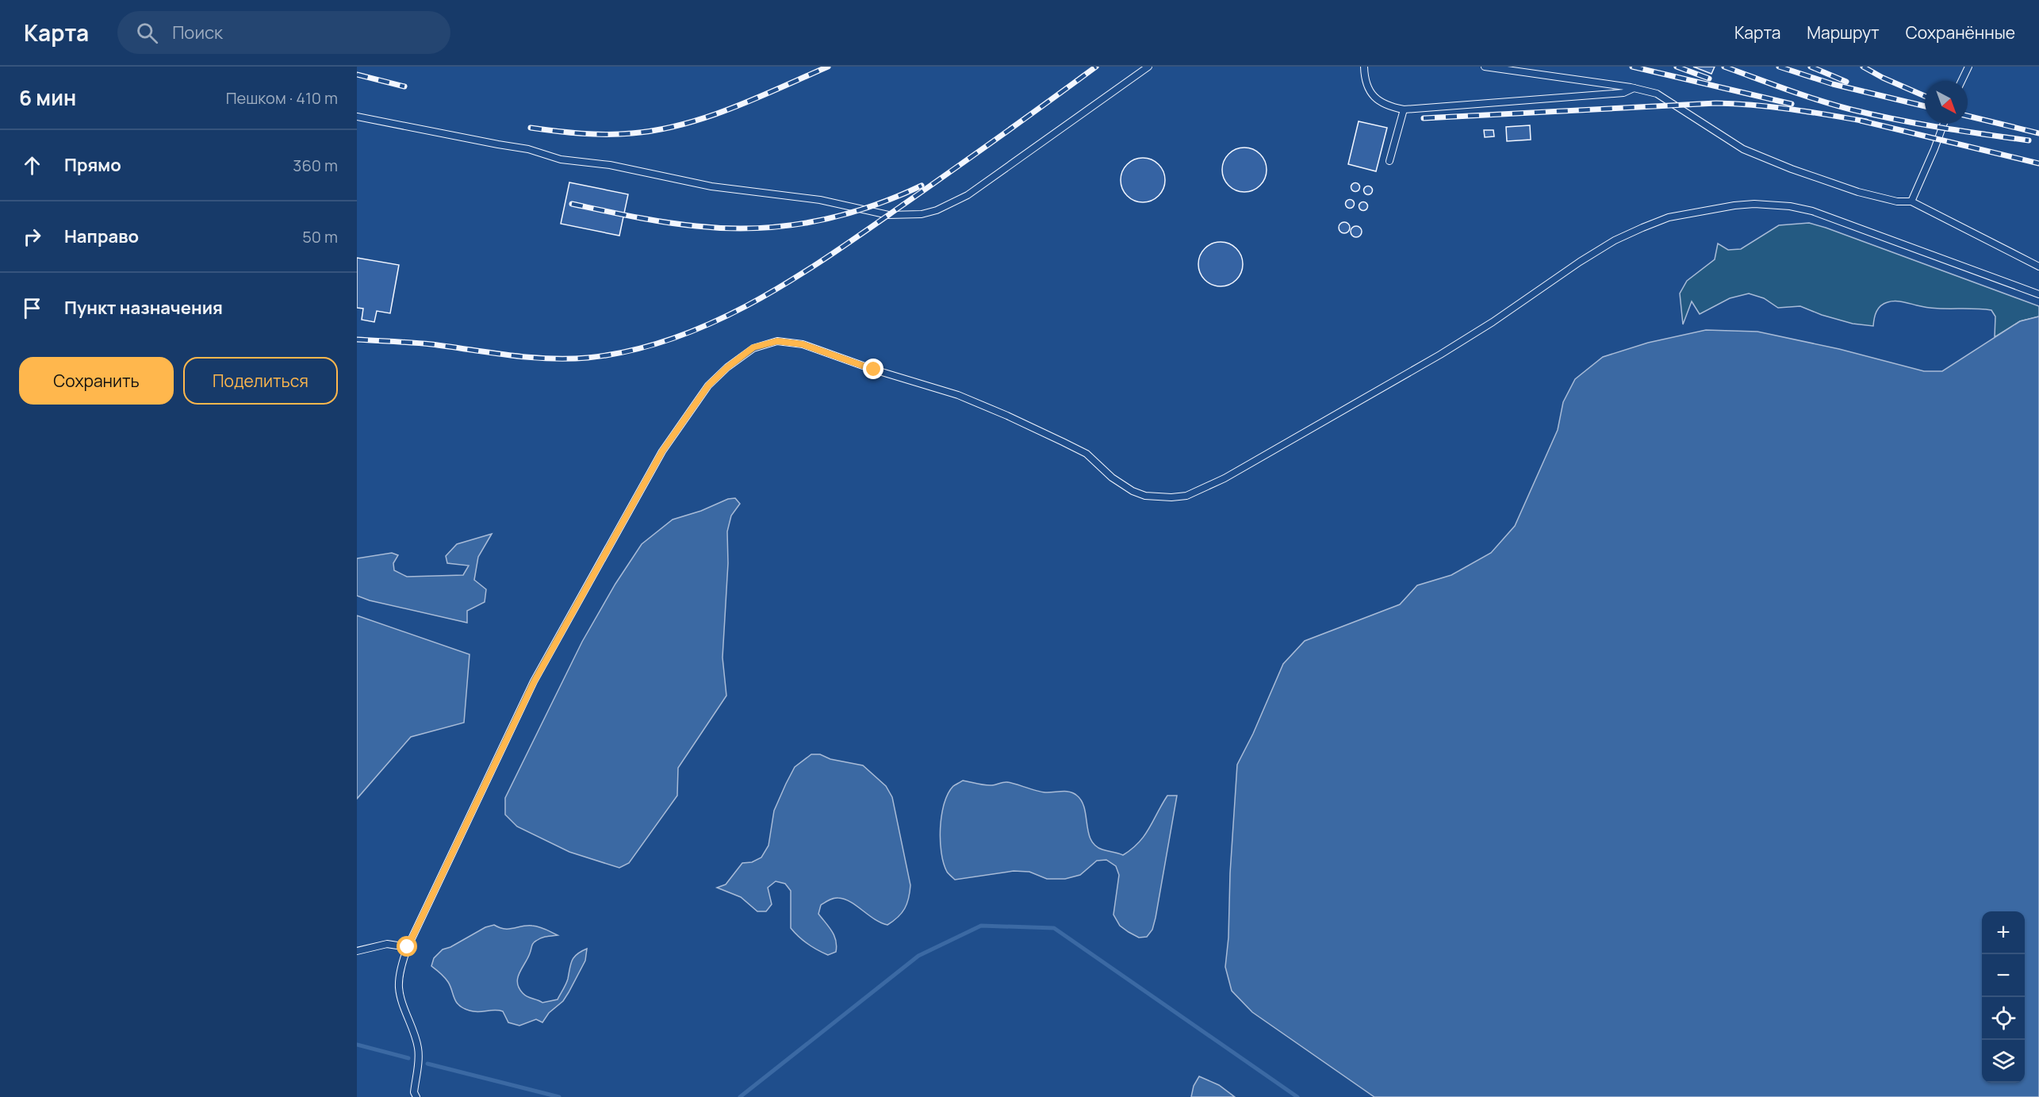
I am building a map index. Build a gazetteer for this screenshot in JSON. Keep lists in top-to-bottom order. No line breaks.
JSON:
{"north":"bottom right","page":{"header":"Карта","search":"Поиск","nav":["Карта","Маршрут","Сохранённые"],"heading":["6 мин","Пешком · 410 m"],"list":[["Прямо","360 m"],["Направо","50 m"],"Пункт назначения"],"buttons":["Сохранить","Поделиться"],"map_buttons":["+","−"]}}
